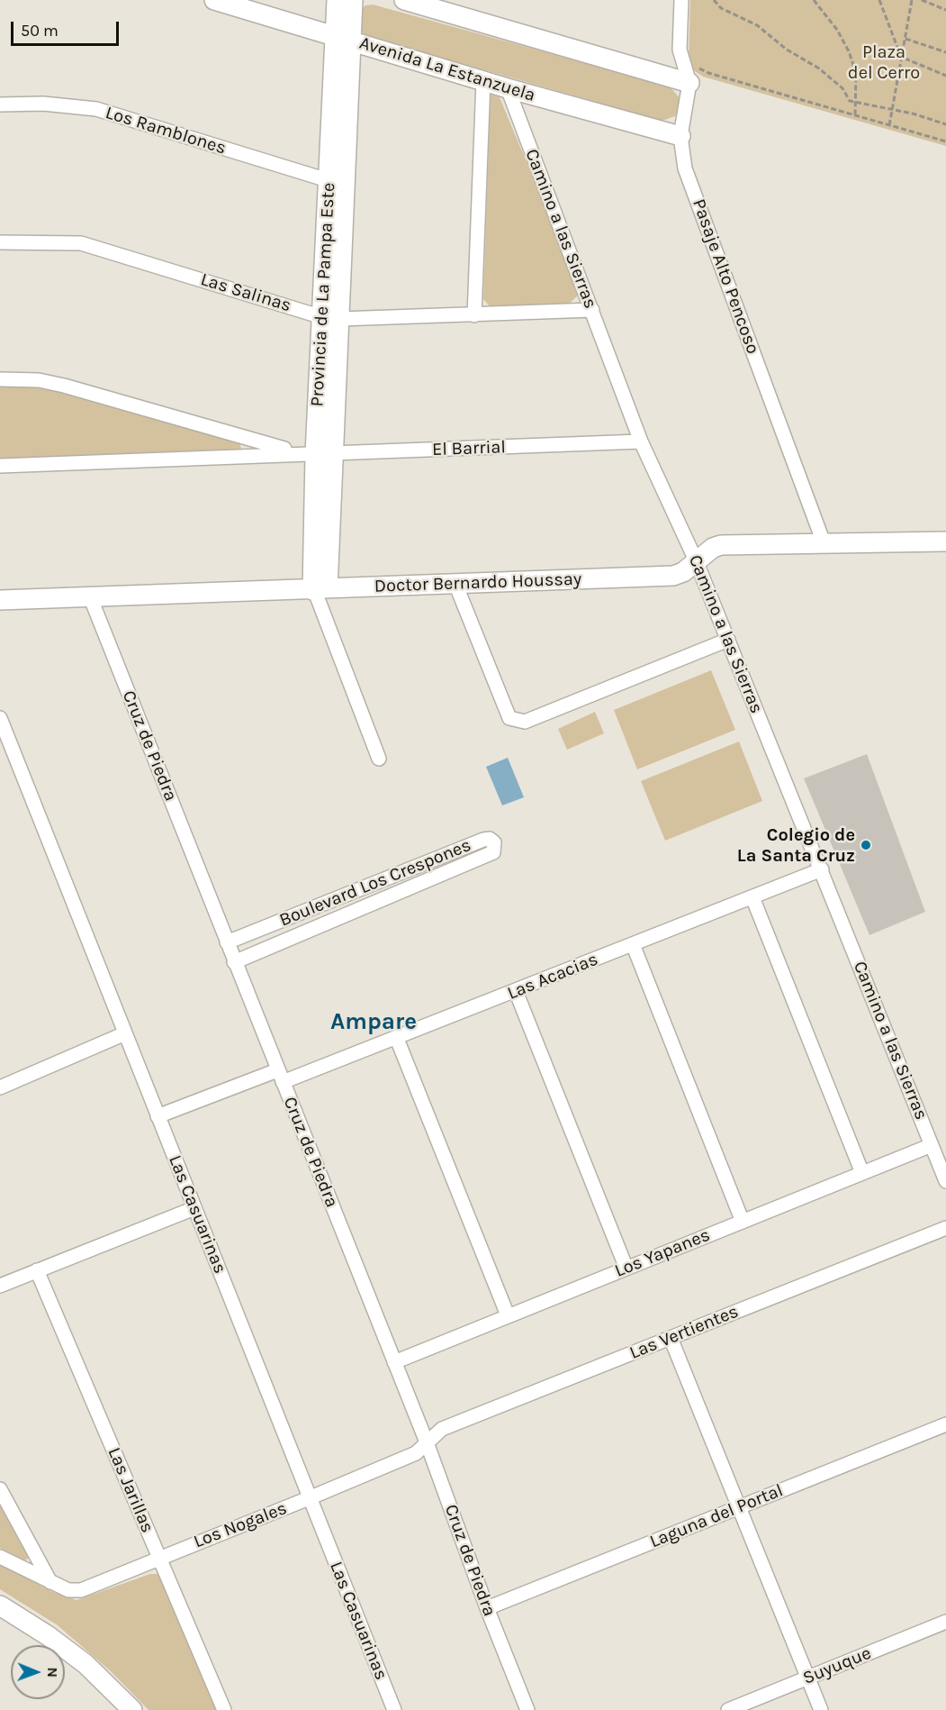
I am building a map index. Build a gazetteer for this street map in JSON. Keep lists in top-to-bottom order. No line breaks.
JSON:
{"streets":{"street":["Avenida La Estanzuela","Los Ramblones","Camino a las Sierras","Pasaje Alto Pencoso","Las Salinas","Provincia de La Pampa Este","El Barrial","Doctor Bernardo Houssay","Cruz de Piedra","Boulevard Los Crespones","Las Acacias","Las Casuarinas","Los Yapanes","Las Vertientes","Las Jarillas","Laguna del Portal","Los Nogales","Suyuque"]},"crossings":[["Avenida La Estanzuela","Camino a las Sierras"],["Avenida La Estanzuela","Pasaje Alto Pencoso"],["Avenida La Estanzuela","Provincia de La Pampa Este"],["Los Ramblones","Provincia de La Pampa Este"],["Camino a las Sierras","Las Salinas"],["Camino a las Sierras","El Barrial"],["Camino a las Sierras","Doctor Bernardo Houssay"],["Camino a las Sierras","Las Acacias"],["Camino a las Sierras","Los Yapanes"],["Pasaje Alto Pencoso","Doctor Bernardo Houssay"],["Las Salinas","Provincia de La Pampa Este"],["Provincia de La Pampa Este","El Barrial"],["Provincia de La Pampa Este","Doctor Bernardo Houssay"],["Doctor Bernardo Houssay","Cruz de Piedra"],["Cruz de Piedra","Boulevard Los Crespones"],["Cruz de Piedra","Las Acacias"],["Cruz de Piedra","Los Yapanes"],["Cruz de Piedra","Las Vertientes"],["Cruz de Piedra","Laguna del Portal"],["Cruz de Piedra","Los Nogales"],["Las Acacias","Las Casuarinas"],["Las Casuarinas","Los Nogales"],["Las Vertientes","Los Nogales"],["Las Jarillas","Los Nogales"]],"districts":["Ampare"],"parks":["Plaza del Cerro"],"places":["Colegio de La Santa Cruz"],"scale_bar":"50 m","north":"right"}
